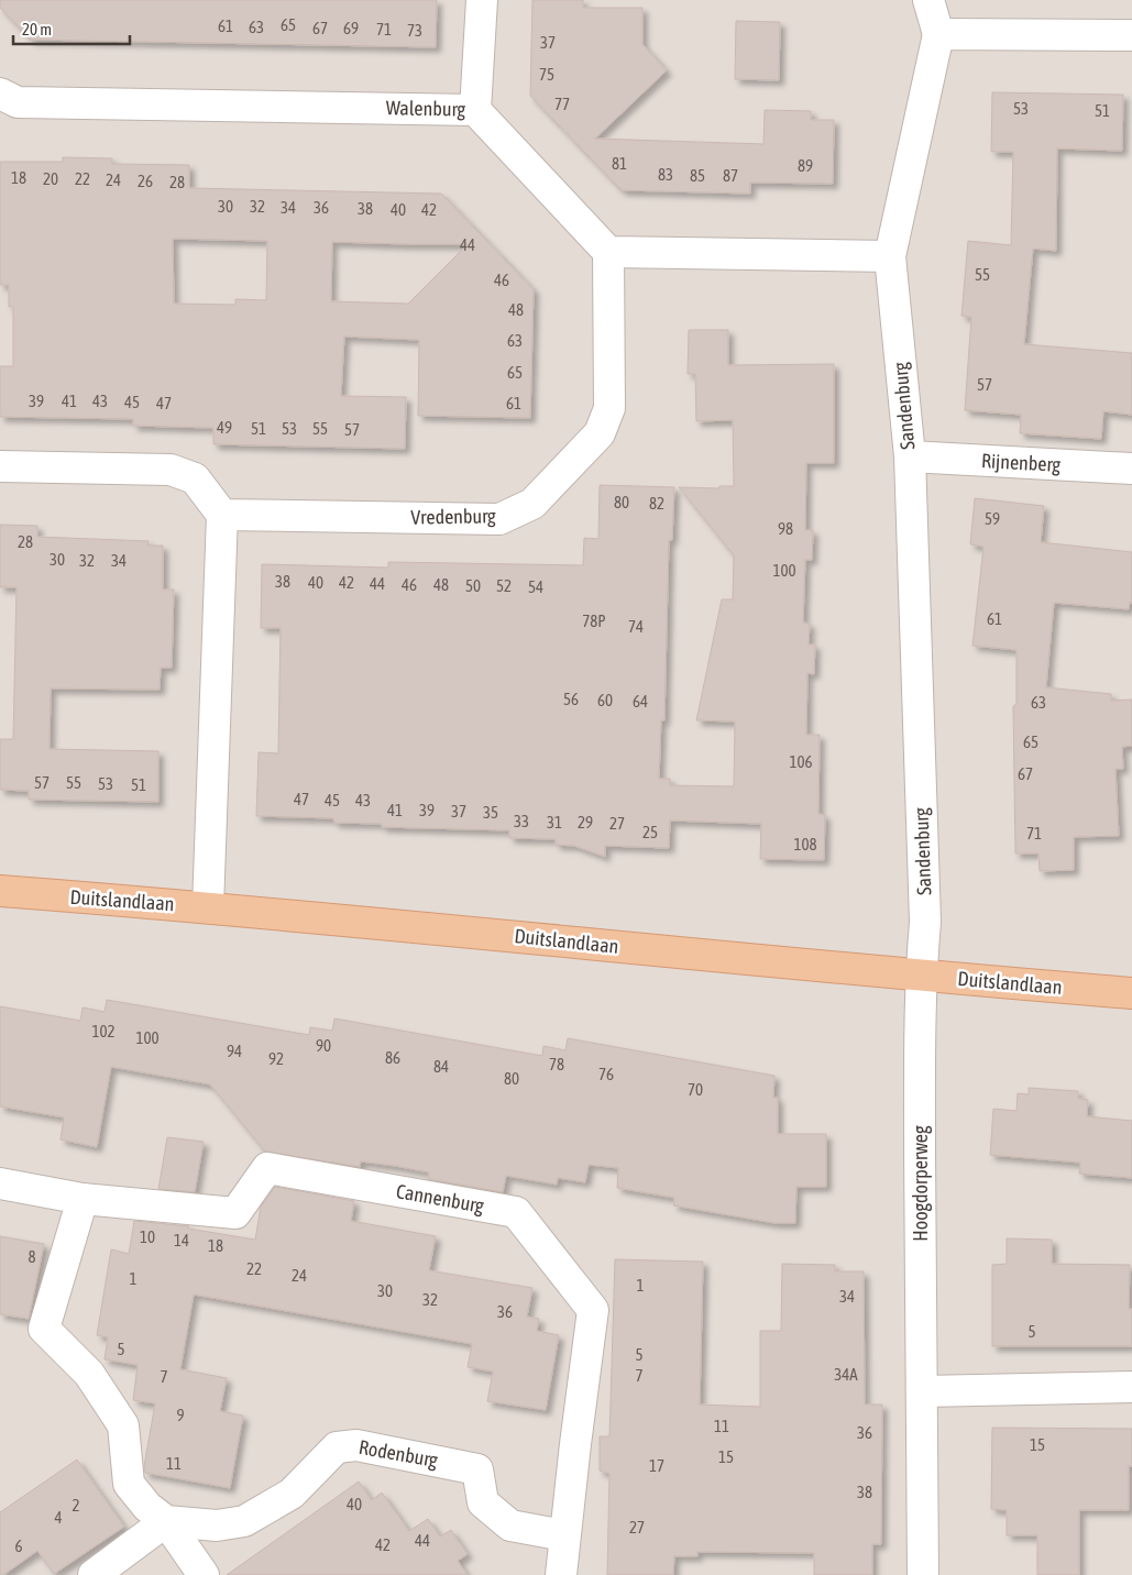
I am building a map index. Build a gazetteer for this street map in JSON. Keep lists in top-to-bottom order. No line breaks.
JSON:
{"streets":{"main road":["Duitslandlaan"],"street":["Walenburg","Sandenburg","Rijnenberg","Vredenburg","Hoogdorperweg","Cannenburg","Rodenburg"]},"crossings":[["Walenburg","Vredenburg"],["Sandenburg","Rijnenberg"],["Sandenburg","Duitslandlaan"],["Sandenburg","Hoogdorperweg"],["Duitslandlaan","Hoogdorperweg"],["Cannenburg","Rodenburg"]],"house_numbers":["65","61","63","67","69","71","73","37","75","77","53","51","81","89","83","85","87","18","20","22","24","26","28","30","32","34","36","38","40","42","44","55","46","48","63","65","57","39","41","43","45","47","61","49","51","53","55","57","80","82","59","98","28","30","32","34","100","38","40","42","44","46","48","50","52","54","61","78P","74","56","60","64","63","65","106","67","57","55","53","51","47","45","43","41","39","37","35","33","31","29","27","25","71","108","102","100","90","94","86","92","78","84","76","80","70","10","14","18","8","22","24","1","1","30","34","32","36","5","5","5","34A","7","7","9","11","36","15","15","11","17","38","40","2","4","27","44","42","6"],"scale_bar":"20 m"}
